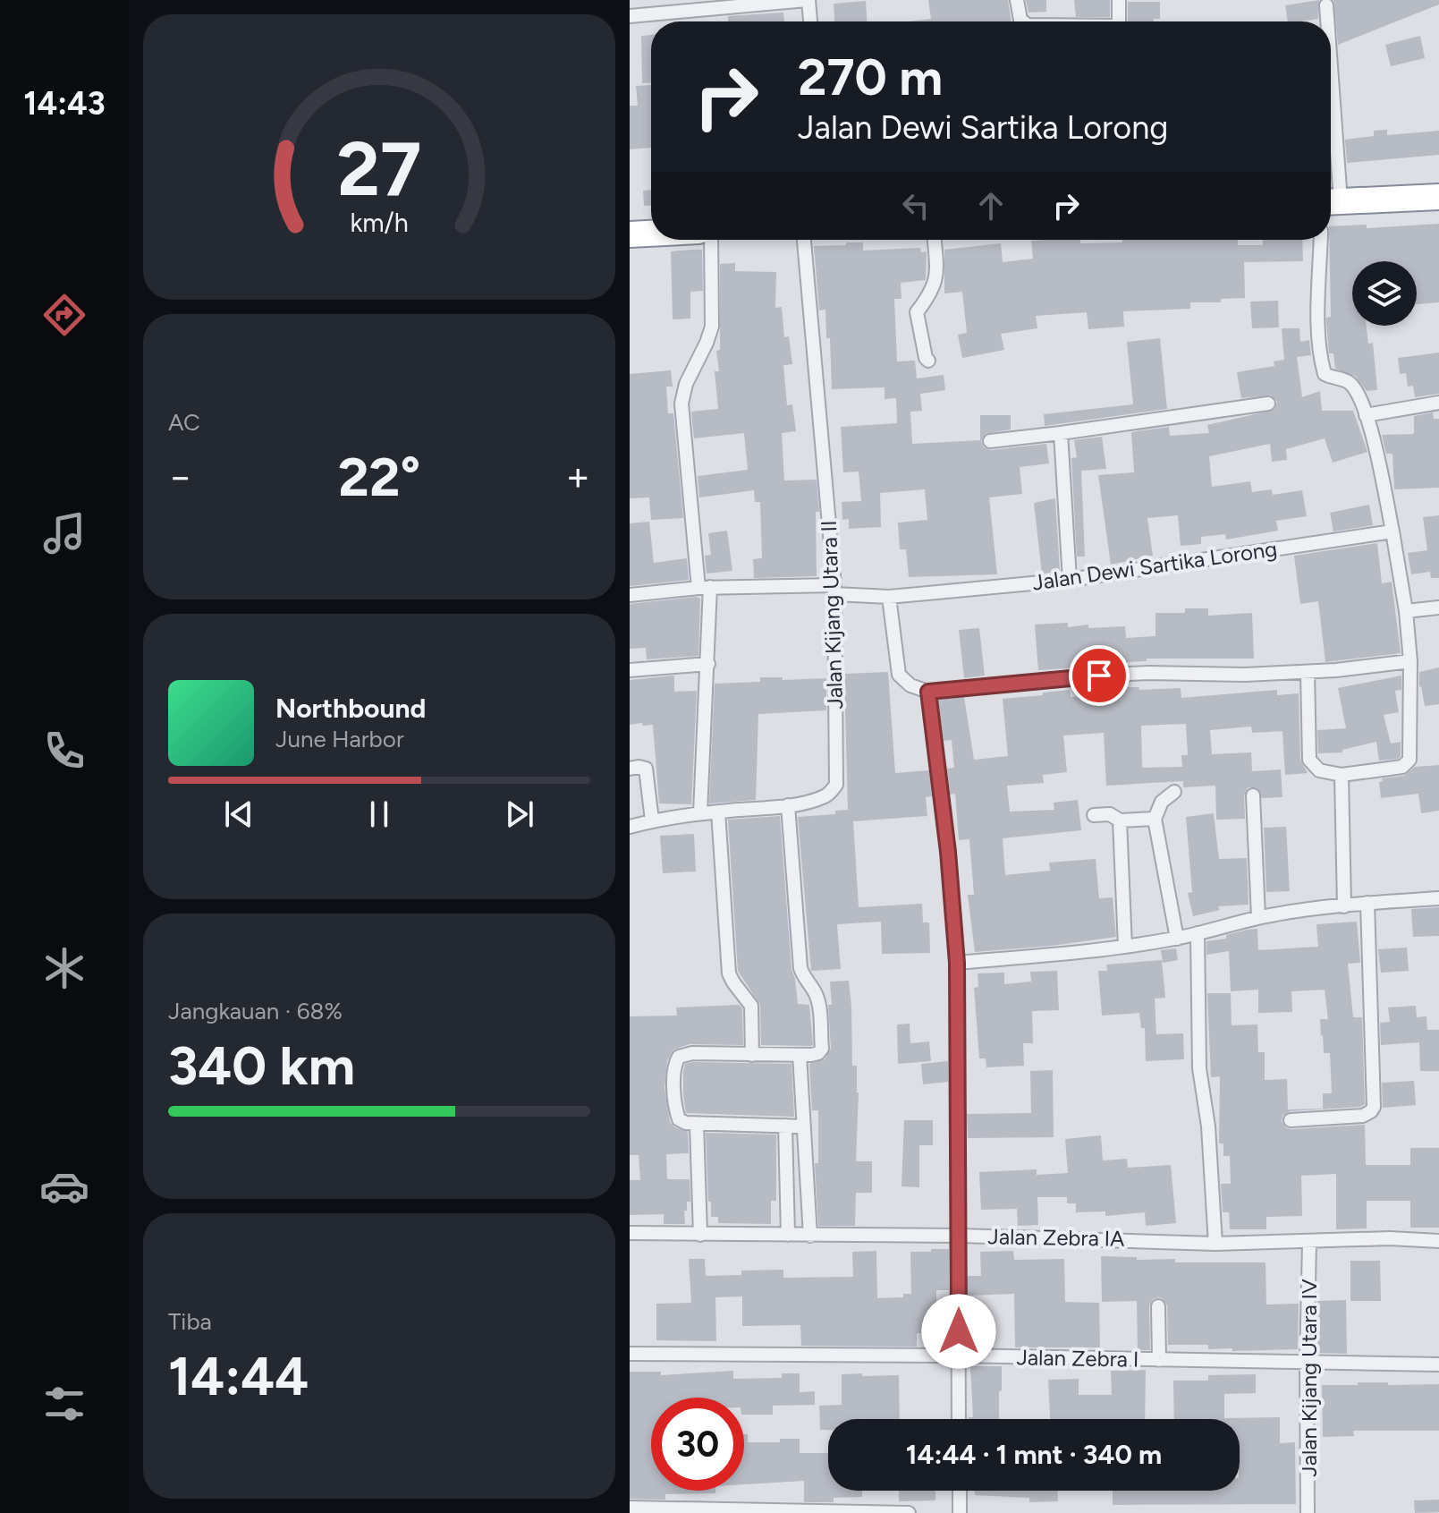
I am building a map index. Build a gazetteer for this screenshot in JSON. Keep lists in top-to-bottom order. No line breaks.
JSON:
{"streets":{"street":["Jalan Dewi Sartika Lorong","Jalan Kijang Utara II","Jalan Zebra IA","Jalan Zebra I","Jalan Kijang Utara IV"]},"crossings":[["Jalan Dewi Sartika Lorong","Jalan Kijang Utara II"],["Jalan Zebra IA","Jalan Kijang Utara IV"],["Jalan Zebra I","Jalan Kijang Utara IV"]],"page":{"tabs":"14:43","turn":["270 m","Jalan Dewi Sartika Lorong"],"tile":["AC",["Jangkauan · 68%","340 km"],["Tiba","14:44"]],"heat":["−","22°","+"],"song":["Northbound","June Harbor"],"limit":"30","trip":"14:44 · 1 mnt · 340 m","gauge":["27","km/h"]}}
